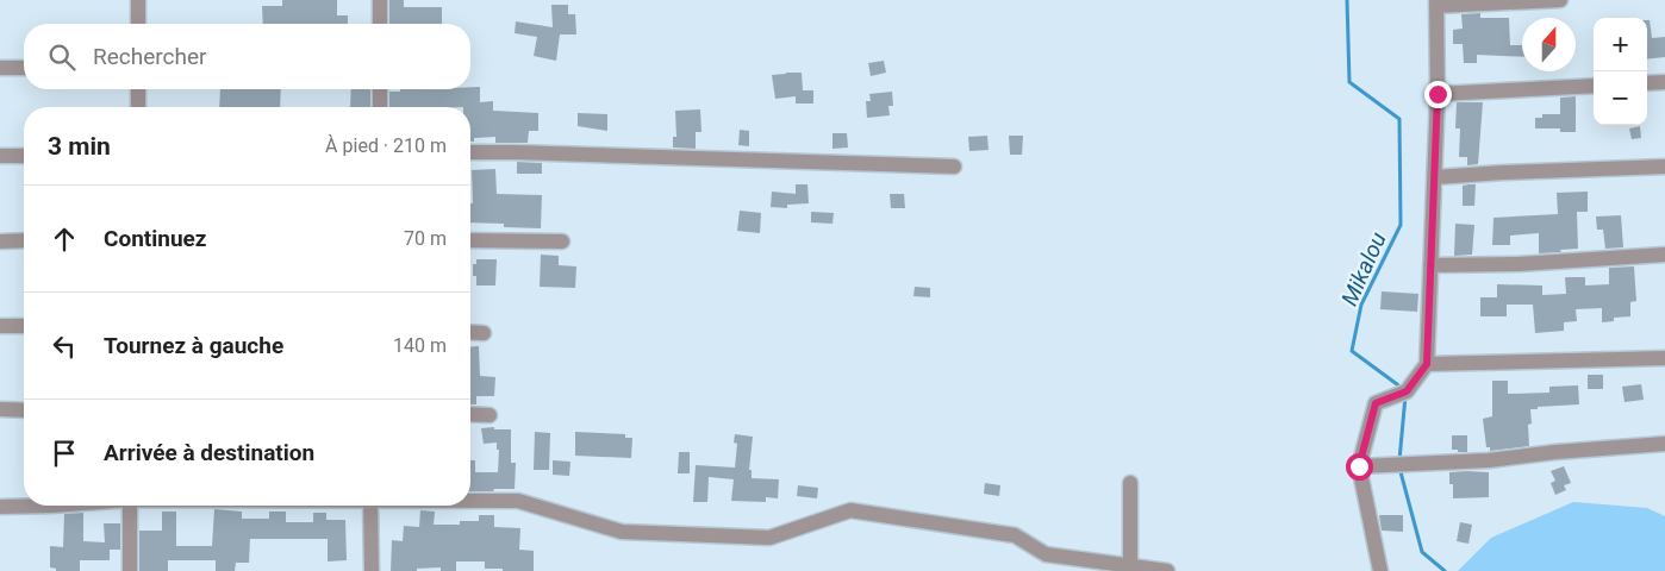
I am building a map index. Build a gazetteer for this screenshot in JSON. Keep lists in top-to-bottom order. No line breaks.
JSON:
{"water":["Mikalou"],"north":"top","page":{"map_buttons":["+","−"],"search":"Rechercher","heading":["3 min","À pied · 210 m"],"list":[["Continuez","70 m"],["Tournez à gauche","140 m"],"Arrivée à destination"]}}
